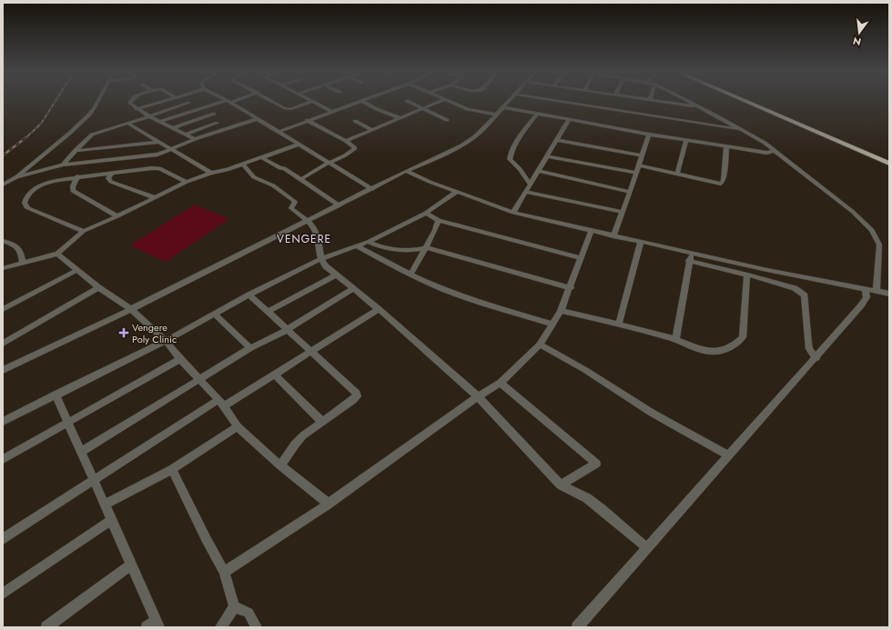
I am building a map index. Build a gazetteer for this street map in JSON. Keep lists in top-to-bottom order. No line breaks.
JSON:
{"districts":["VENGERE"],"places":{"health":["Vengere Poly Clinic"]},"north":"bottom"}
